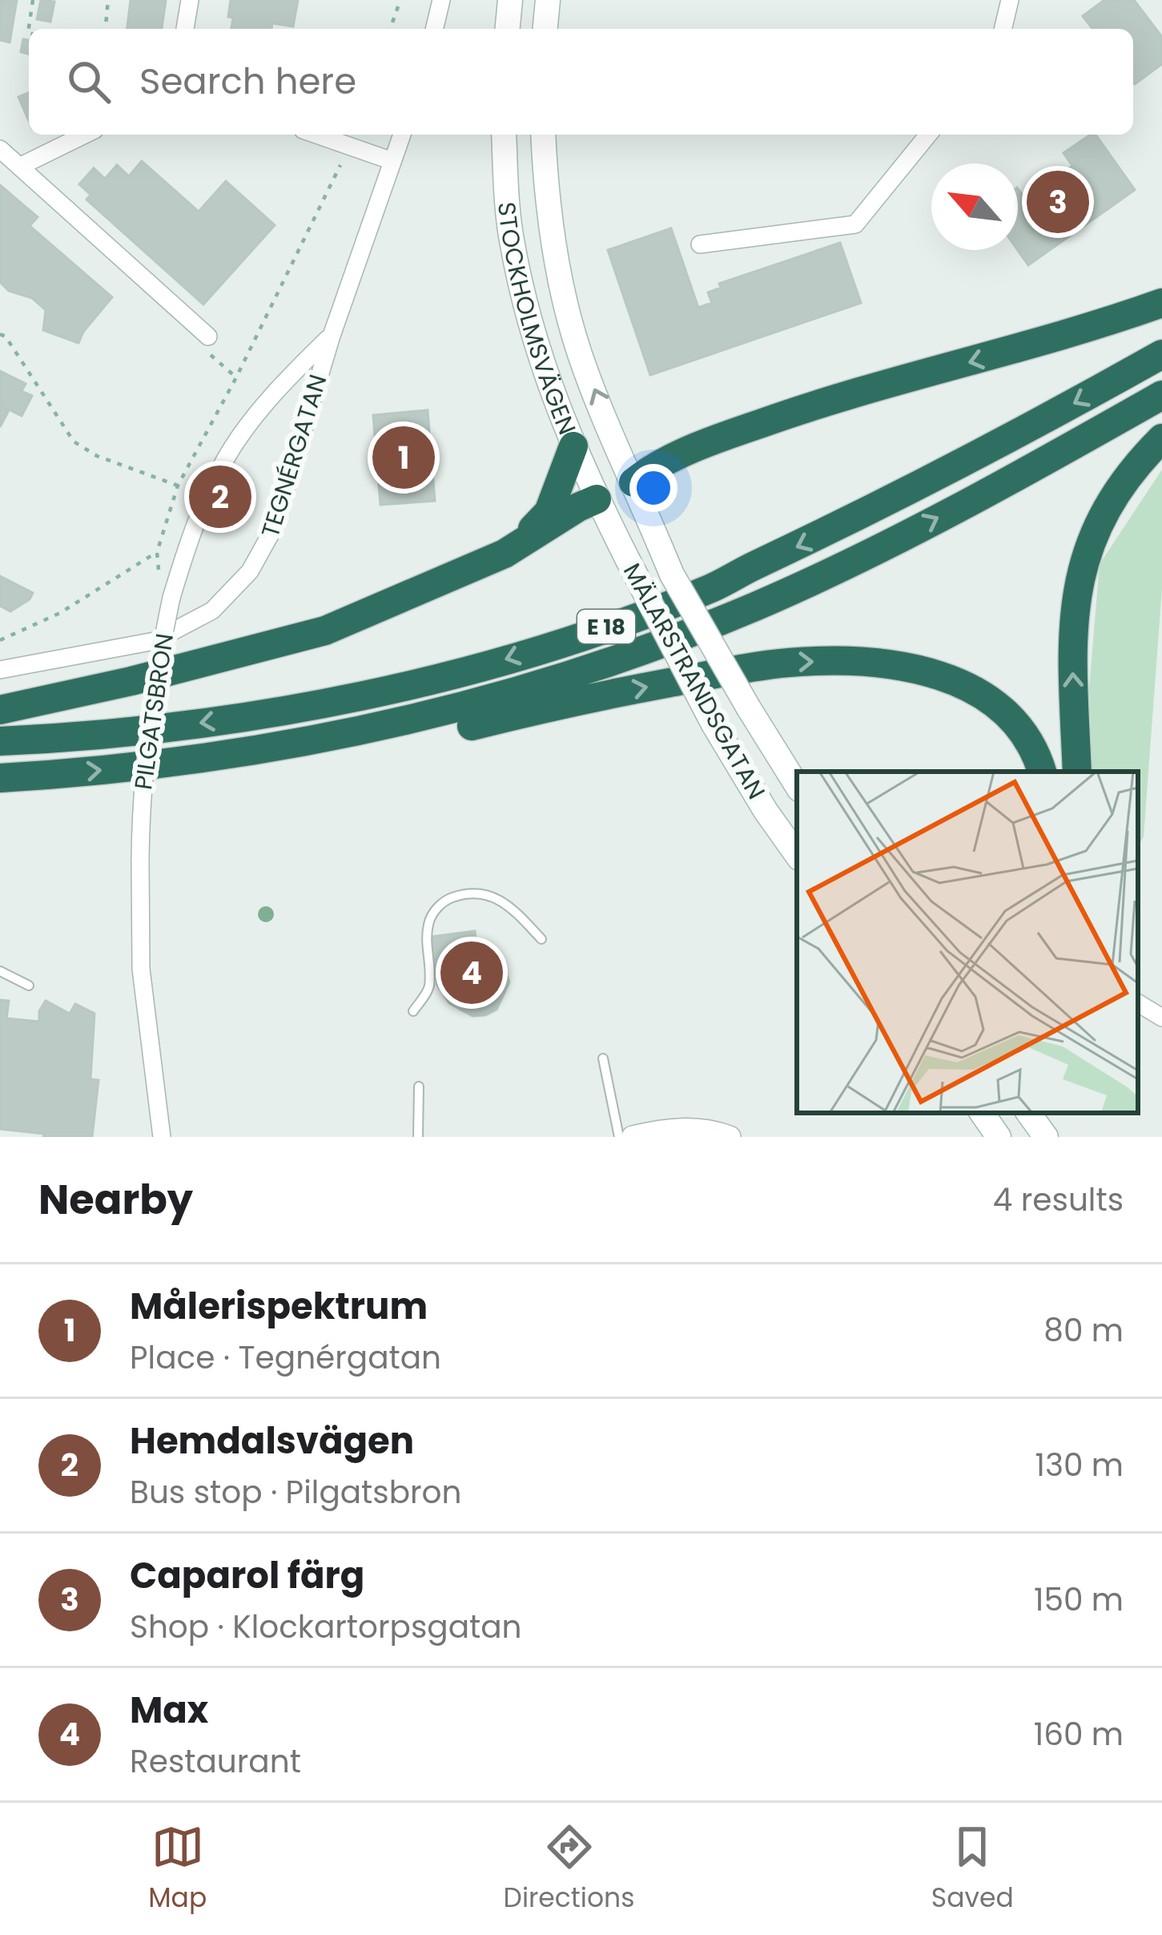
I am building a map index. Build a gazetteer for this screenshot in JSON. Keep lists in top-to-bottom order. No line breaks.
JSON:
{"streets":{"highway":["E 18"],"main road":["STOCKHOLMSVÄGEN","MÄLARSTRANDSGATAN"],"street":["TEGNÉRGATAN","PILGATSBRON"]},"crossings":[["STOCKHOLMSVÄGEN","MÄLARSTRANDSGATAN"],["TEGNÉRGATAN","PILGATSBRON"]],"north":"top left","page":{"search":"Search here","pins":["3","1","2","4"],"heading":["Nearby","4 results"],"list":[{"mark":"1","name":"Målerispektrum","note":"Place · Tegnérgatan","value":"80 m"},{"mark":"2","name":"Hemdalsvägen","note":"Bus stop · Pilgatsbron","value":"130 m"},{"mark":"3","name":"Caparol färg","note":"Shop · Klockartorpsgatan","value":"150 m"},{"mark":"4","name":"Max","note":"Restaurant","value":"160 m"}],"nav":["Map","Directions","Saved"]}}
